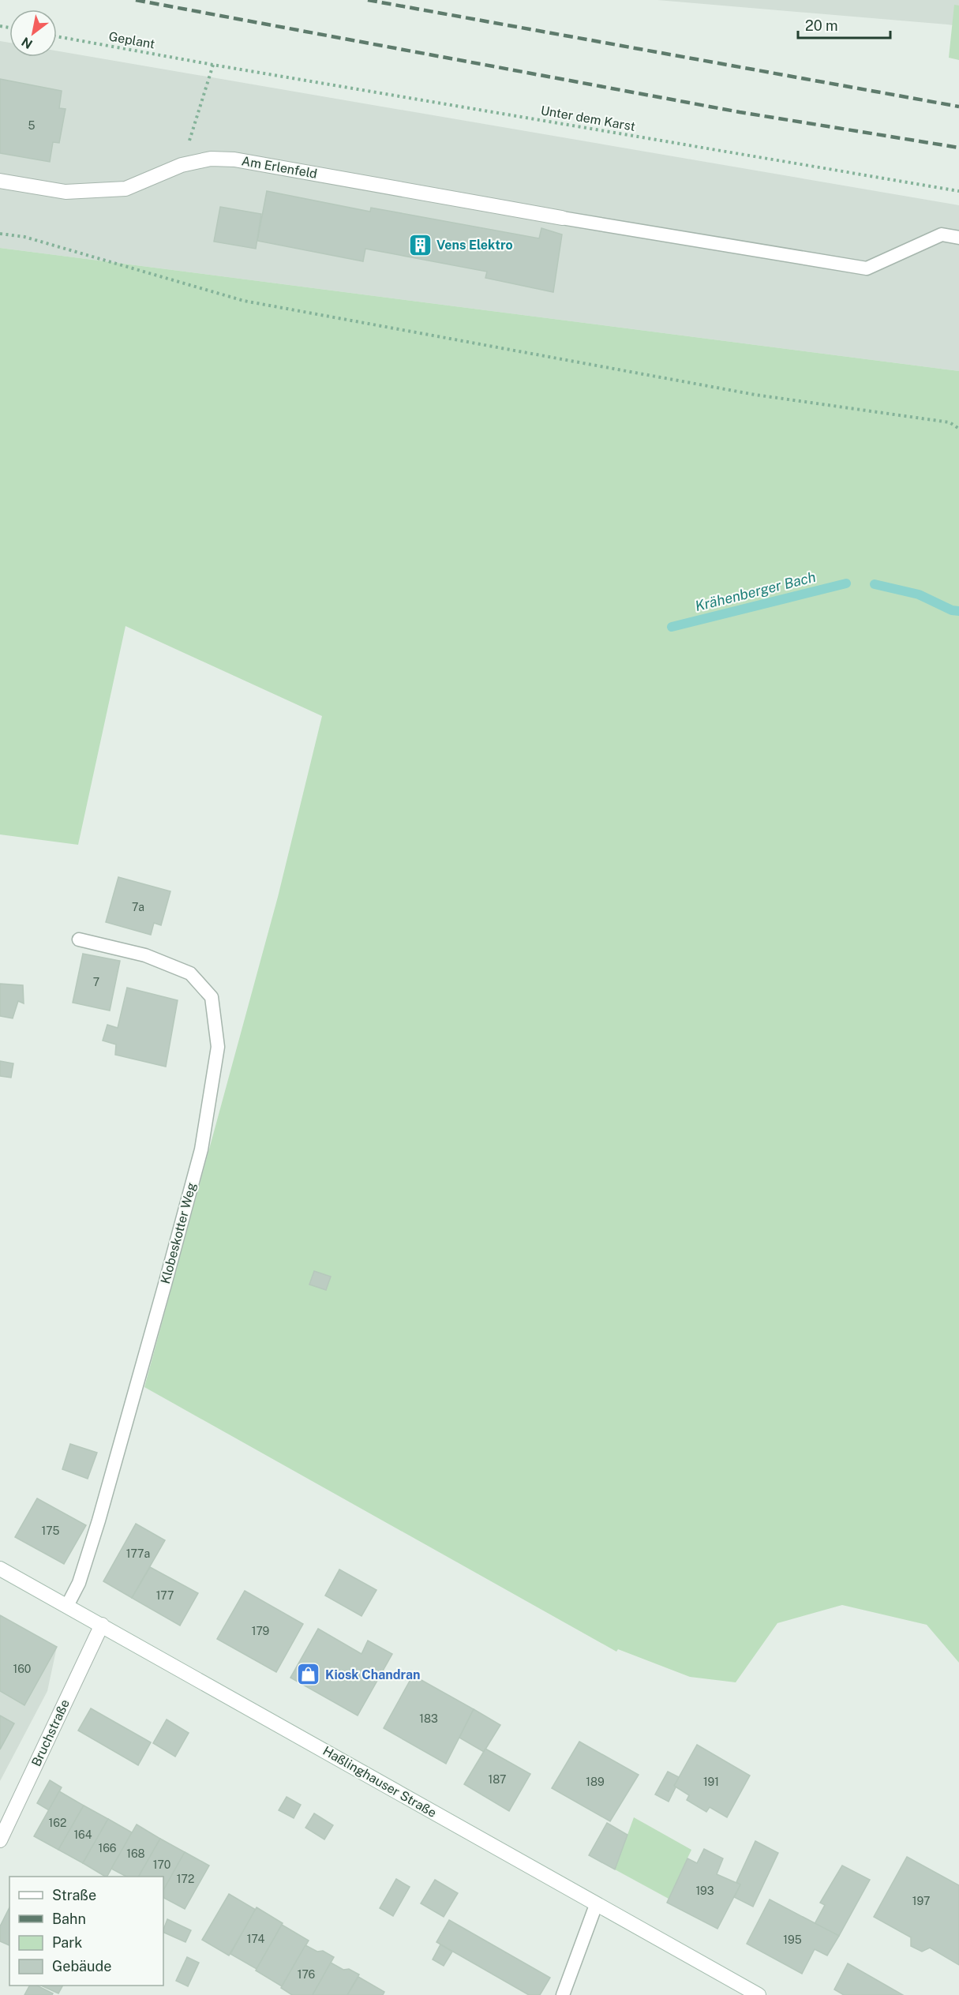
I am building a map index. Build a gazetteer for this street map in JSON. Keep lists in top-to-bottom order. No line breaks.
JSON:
{"streets":{"main road":["Am Erlenfeld","Bruchstraße","Haßlinghauser Straße"],"lane":["Klobeskotter Weg"],"path":["Geplant","Unter dem Karst"]},"crossings":[["Geplant","Unter dem Karst"],["Klobeskotter Weg","Haßlinghauser Straße"],["Bruchstraße","Haßlinghauser Straße"]],"water":["Krähenberger Bach"],"places":{"building":["Vens Elektro"],"shop":["Kiosk Chandran"]},"house_numbers":["5","7a","7","175","177a","177","179","160","183","187","189","191","162","164","166","168","170","172","193","197","174","195","176"],"legend":["Straße","Bahn","Park","Gebäude"],"scale_bar":"20 m","north":"bottom left"}
